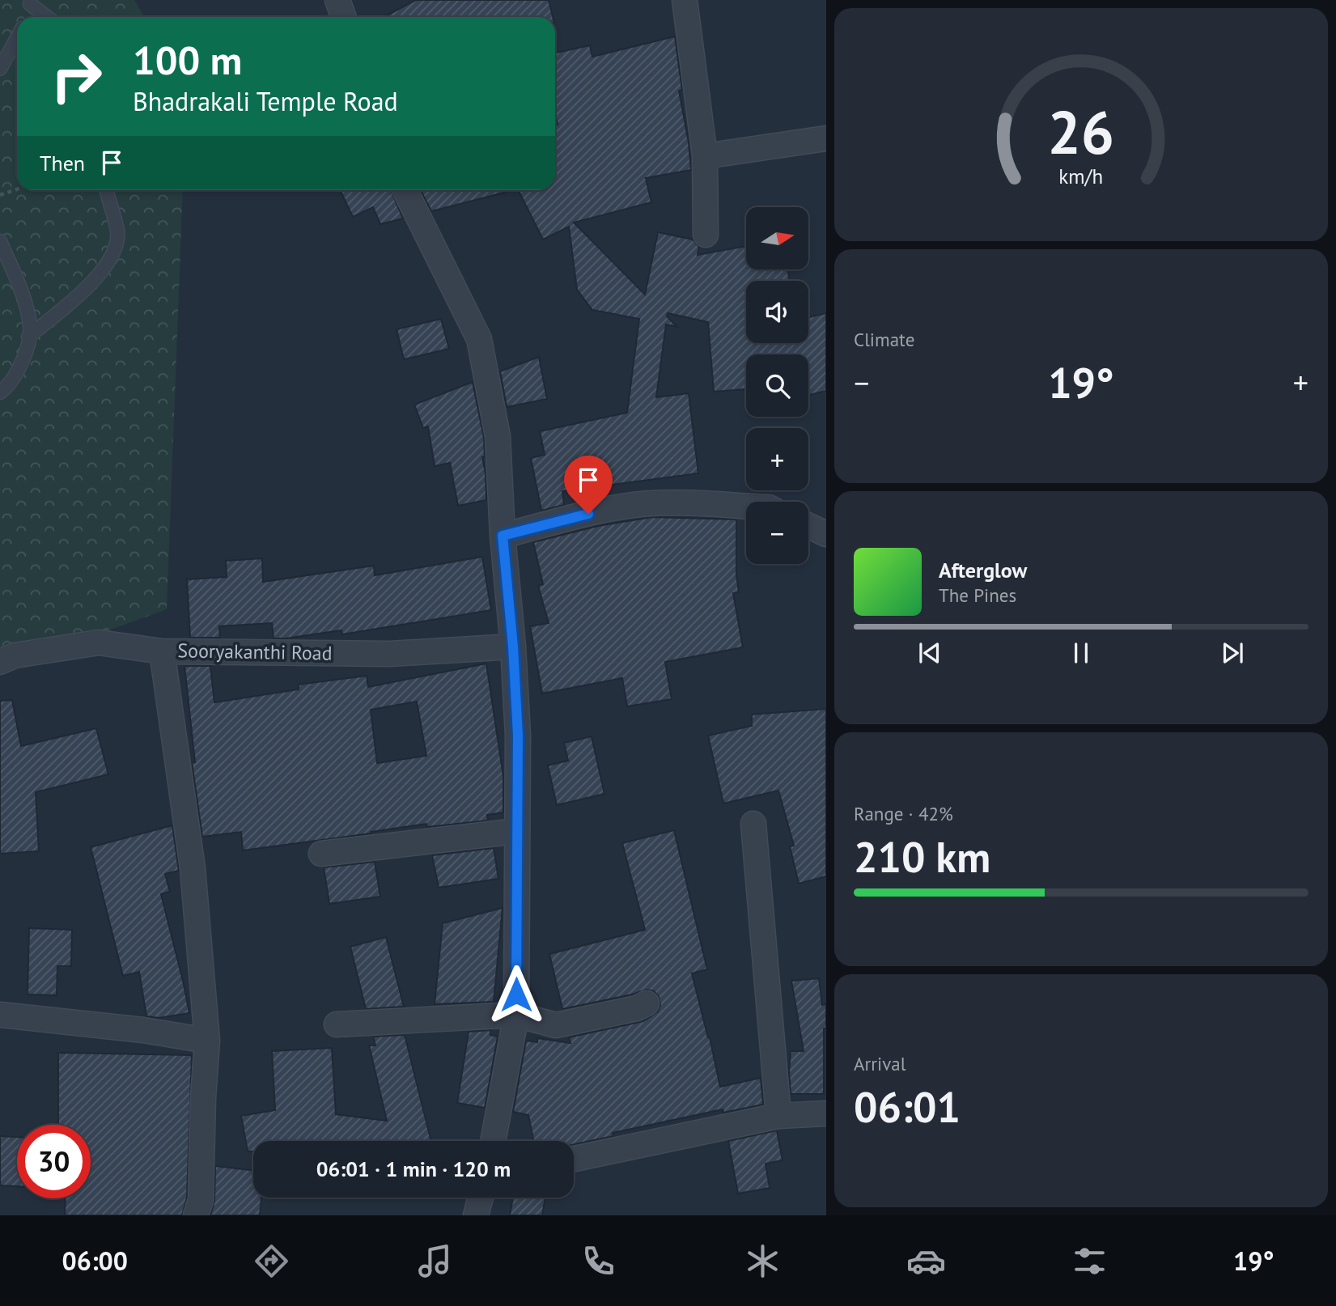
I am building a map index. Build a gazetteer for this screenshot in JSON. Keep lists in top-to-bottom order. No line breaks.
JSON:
{"streets":{"street":["Sooryakanthi Road"]},"north":"right","page":{"turn":["100 m","Bhadrakali Temple Road"],"then":"Then","map_buttons":["+","−"],"tile":["Climate",["Range · 42%","210 km"],["Arrival","06:01"]],"heat":["−","19°","+"],"song":["Afterglow","The Pines"],"limit":"30","trip":"06:01 · 1 min · 120 m","tabs":["06:00","19°"],"gauge":["26","km/h"]}}
